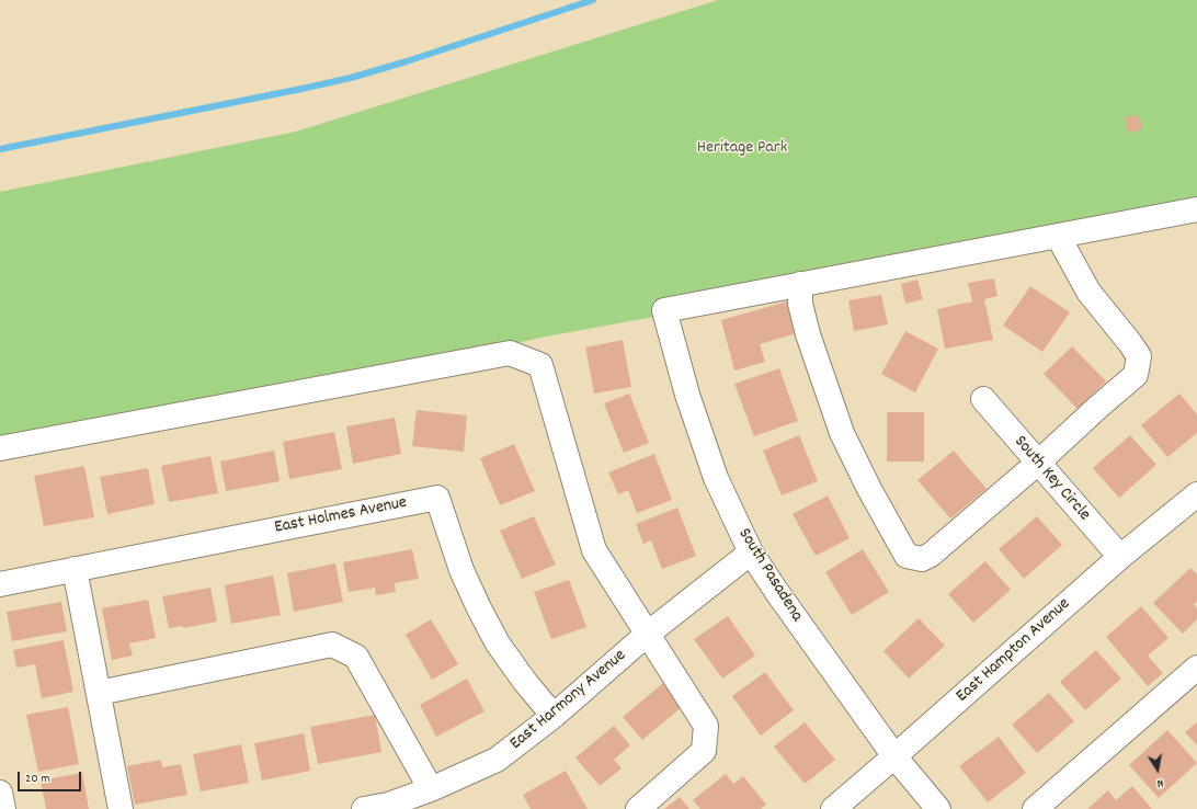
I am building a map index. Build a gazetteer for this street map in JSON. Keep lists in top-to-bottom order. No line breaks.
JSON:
{"streets":{"street":["South Key Circle","East Holmes Avenue","South Pasadena","East Hampton Avenue","East Harmony Avenue"]},"crossings":[["South Key Circle","East Hampton Avenue"],["East Holmes Avenue","East Harmony Avenue"],["South Pasadena","East Hampton Avenue"],["South Pasadena","East Harmony Avenue"]],"parks":["Heritage Park"],"scale_bar":"20 m","north":"bottom"}
